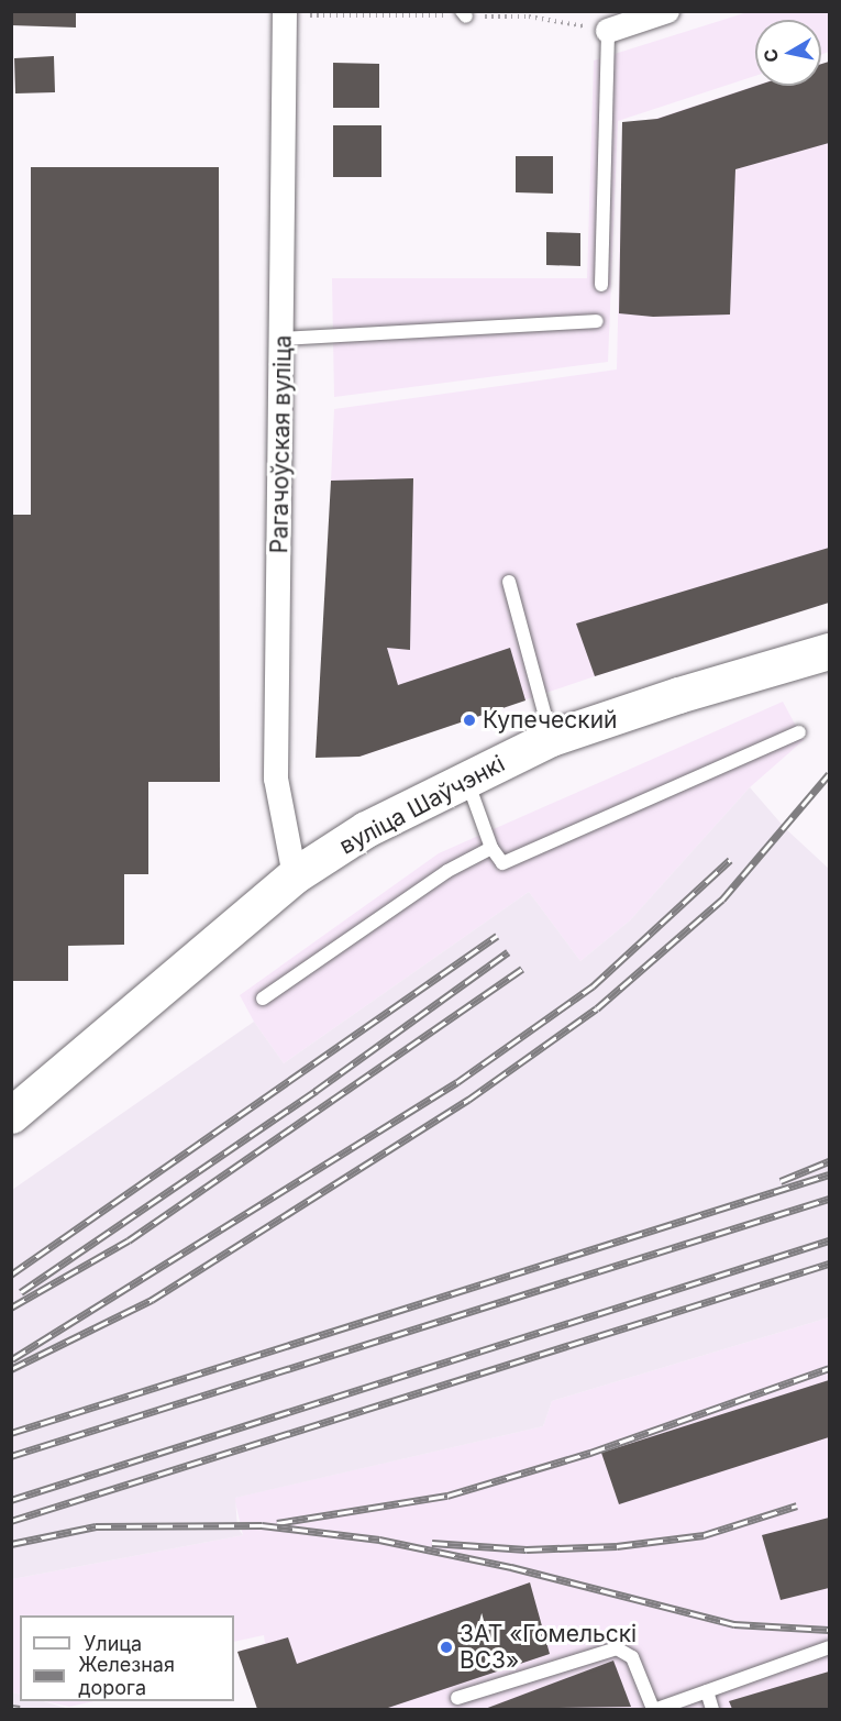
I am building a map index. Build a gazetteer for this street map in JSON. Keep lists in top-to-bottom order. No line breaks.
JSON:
{"streets":{"main road":["вуліца Шаўчэнкі"],"street":["Рагачоўская вуліца"]},"crossings":[["Рагачоўская вуліца","вуліца Шаўчэнкі"]],"places":["Купеческий","ЗАТ «Гомельскі ВСЗ»"],"legend":["Улица","Железная дорога"],"north":"left"}
